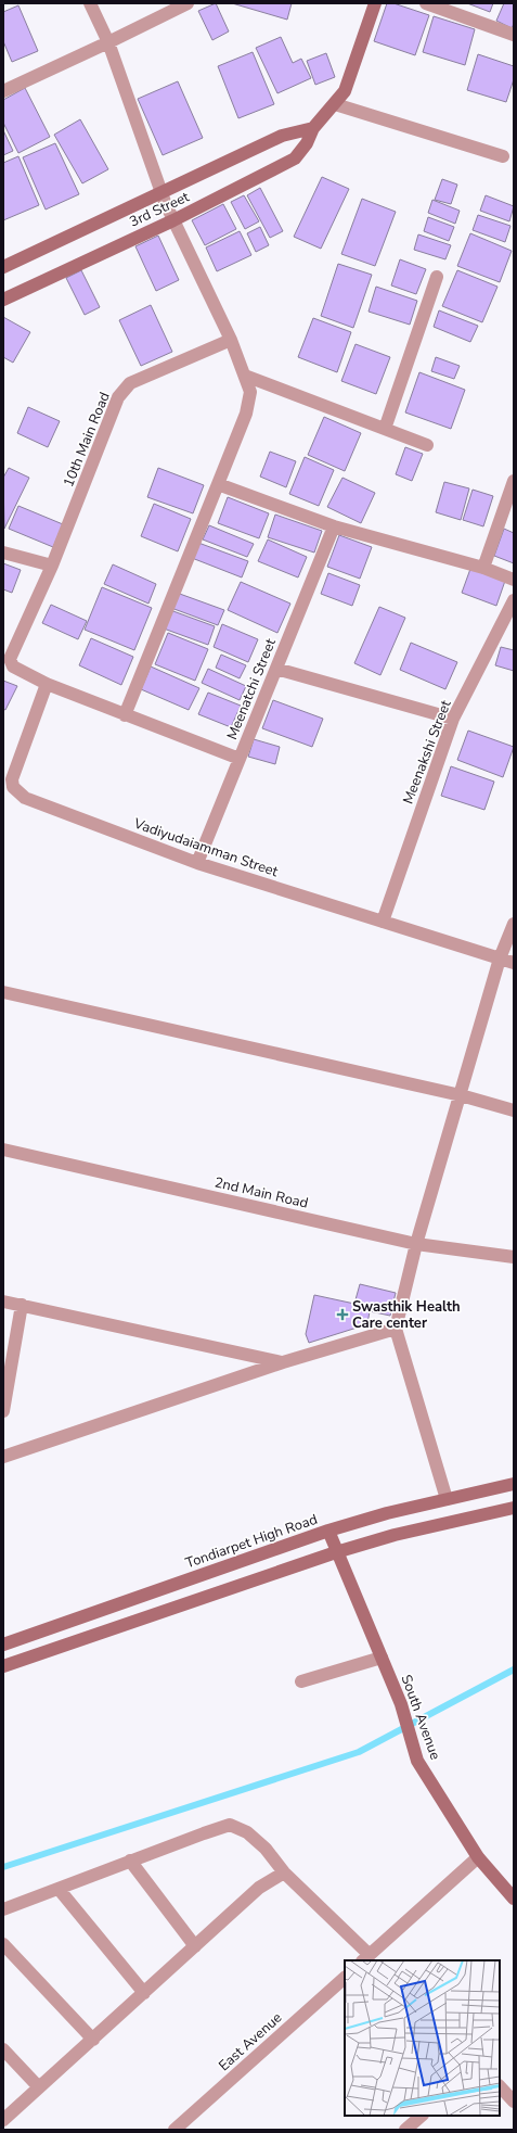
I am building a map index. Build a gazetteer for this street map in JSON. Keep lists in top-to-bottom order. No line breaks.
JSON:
{"streets":{"street":["3rd Street","10th Main Road","Meenatchi Street","Meenakshi Street","Vadiyudaiamman Street","2nd Main Road","Tondiarpet High Road","South Avenue","East Avenue"]},"crossings":[["10th Main Road","Meenatchi Street"],["10th Main Road","Vadiyudaiamman Street"],["Meenatchi Street","Vadiyudaiamman Street"],["Meenakshi Street","Vadiyudaiamman Street"],["Tondiarpet High Road","South Avenue"]],"places":{"health":["Swasthik Health Care center"]}}
